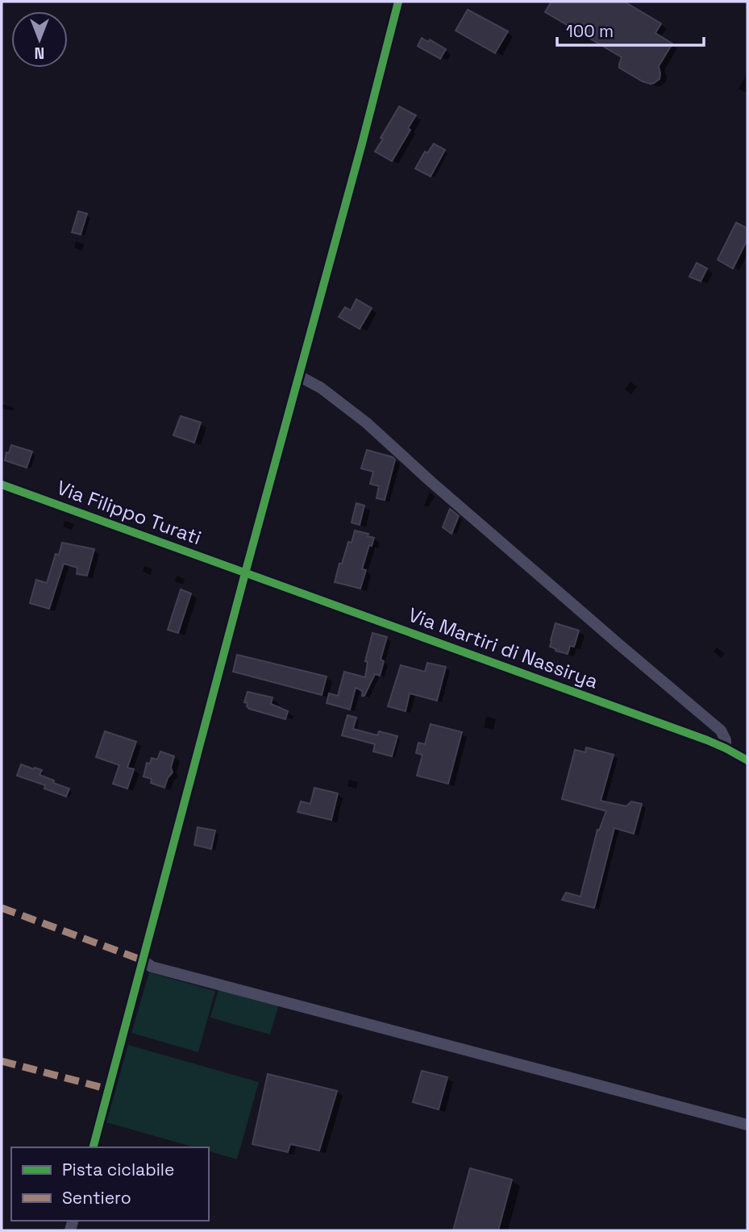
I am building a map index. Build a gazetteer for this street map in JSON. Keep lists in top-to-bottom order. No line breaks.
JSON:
{"streets":{"street":["Via Filippo Turati","Via Martiri di Nassirya"]},"crossings":[["Via Filippo Turati","Via Martiri di Nassirya"]],"legend":["Pista ciclabile","Sentiero"],"scale_bar":"100 m","north":"bottom"}
